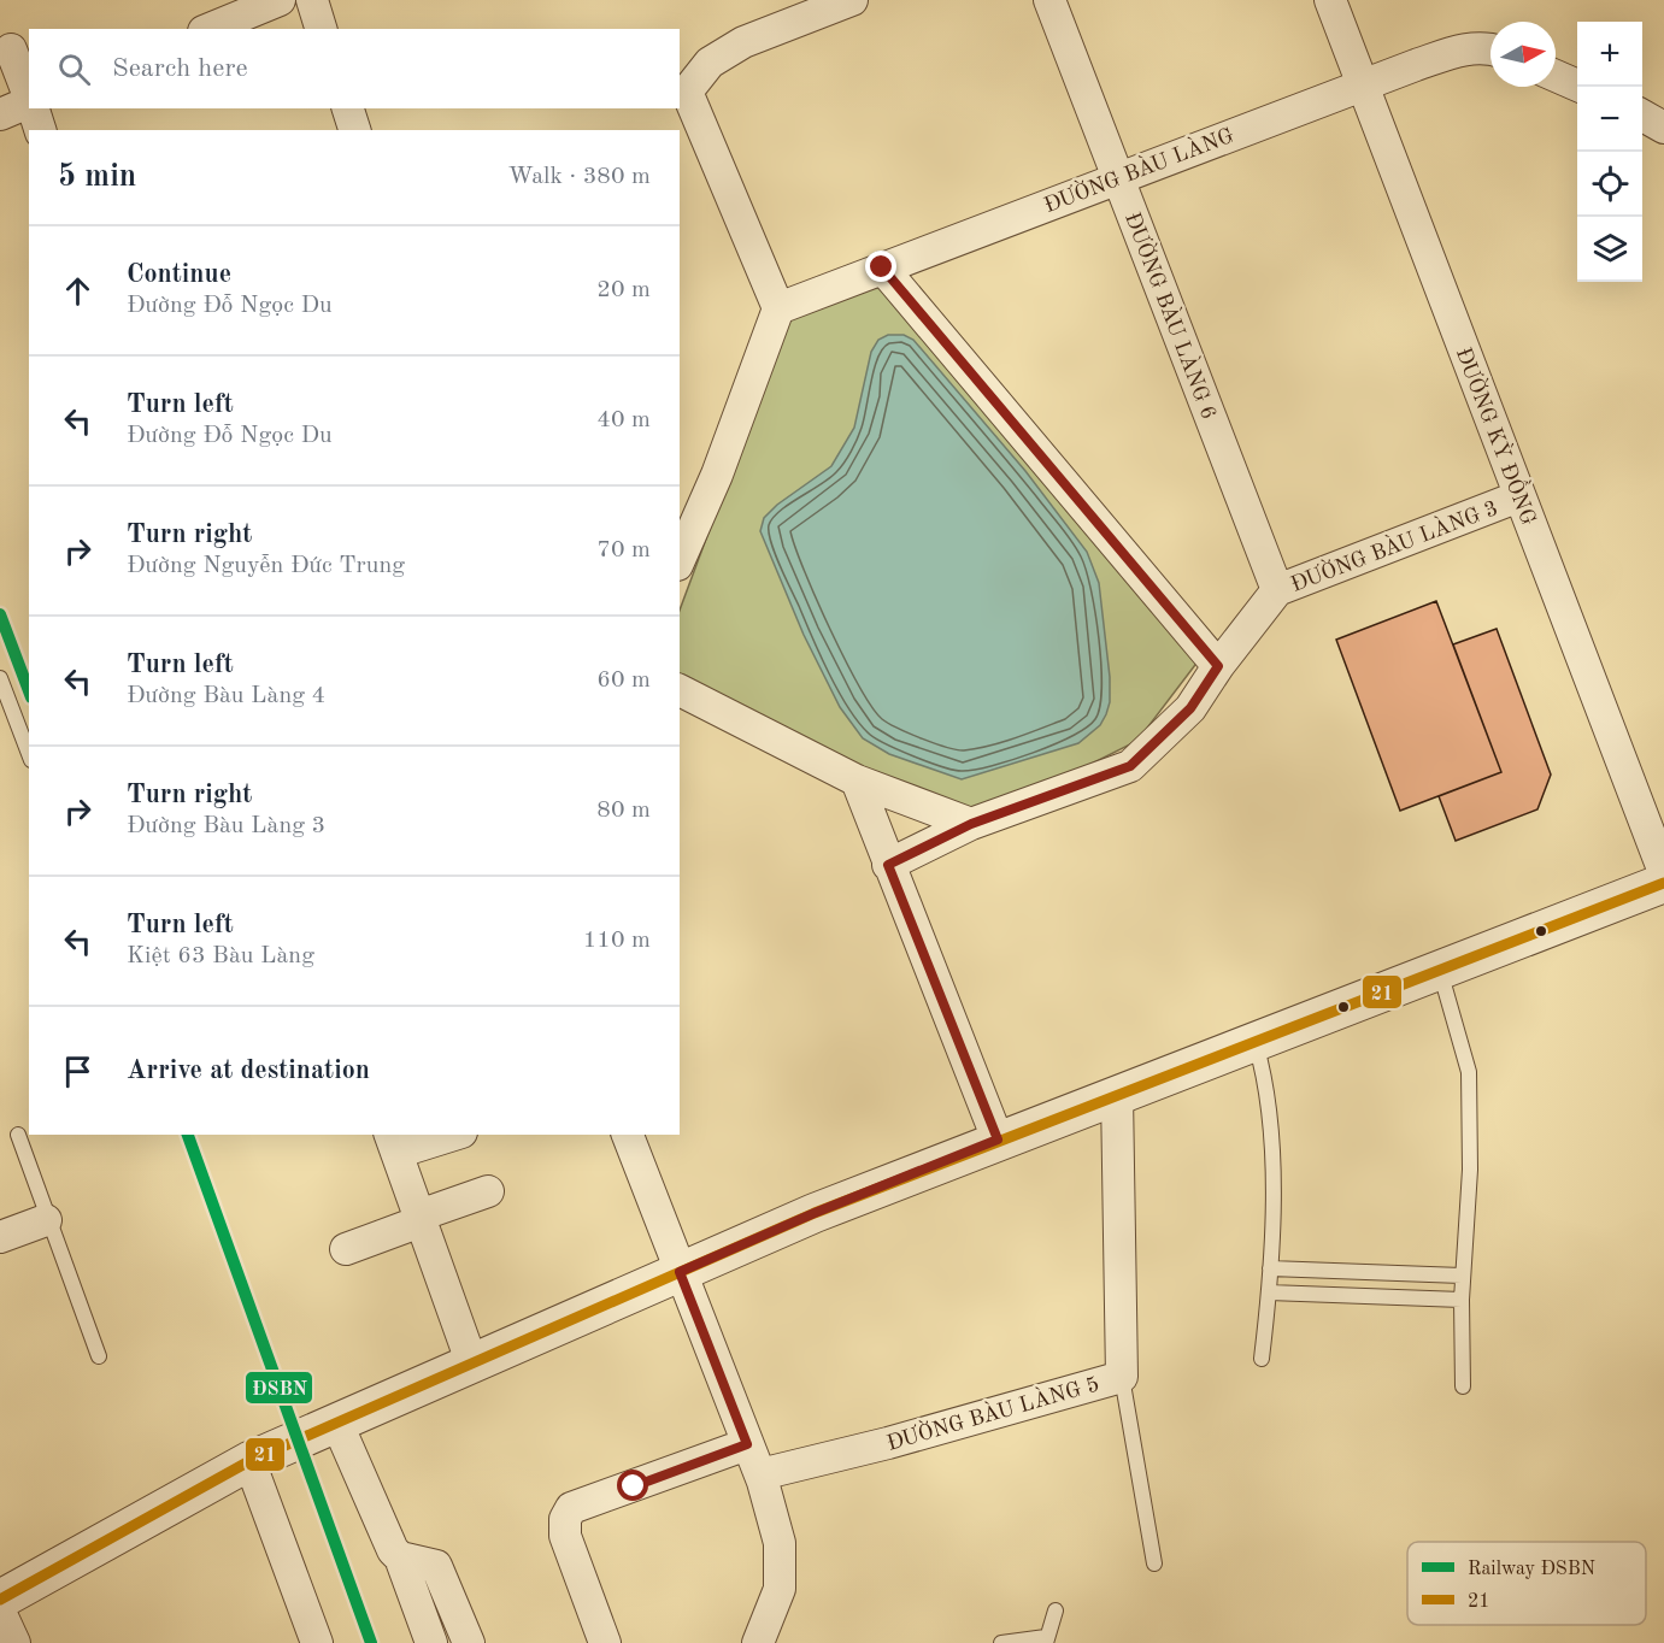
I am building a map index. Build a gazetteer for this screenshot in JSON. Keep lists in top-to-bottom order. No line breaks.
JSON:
{"streets":{"street":["ĐƯỜNG BÀU LÀNG","ĐƯỜNG BÀU LÀNG 6","ĐƯỜNG KỲ ĐỒNG","ĐƯỜNG BÀU LÀNG 3","ĐƯỜNG BÀU LÀNG 5"]},"crossings":[["ĐƯỜNG BÀU LÀNG","ĐƯỜNG BÀU LÀNG 6"],["ĐƯỜNG BÀU LÀNG","ĐƯỜNG KỲ ĐỒNG"],["ĐƯỜNG BÀU LÀNG 6","ĐƯỜNG BÀU LÀNG 3"],["ĐƯỜNG KỲ ĐỒNG","ĐƯỜNG BÀU LÀNG 3"]],"lines":["rail line ĐSBN","transit line 21"],"legend":["Railway ĐSBN","21"],"north":"right","page":{"map_buttons":["+","−"],"search":"Search here","heading":["5 min","Walk · 380 m"],"list":[["Continue","Đường Đỗ Ngọc Du","20 m"],["Turn left","Đường Đỗ Ngọc Du","40 m"],["Turn right","Đường Nguyễn Đức Trung","70 m"],["Turn left","Đường Bàu Làng 4","60 m"],["Turn right","Đường Bàu Làng 3","80 m"],["Turn left","Kiệt 63 Bàu Làng","110 m"],"Arrive at destination"]}}
